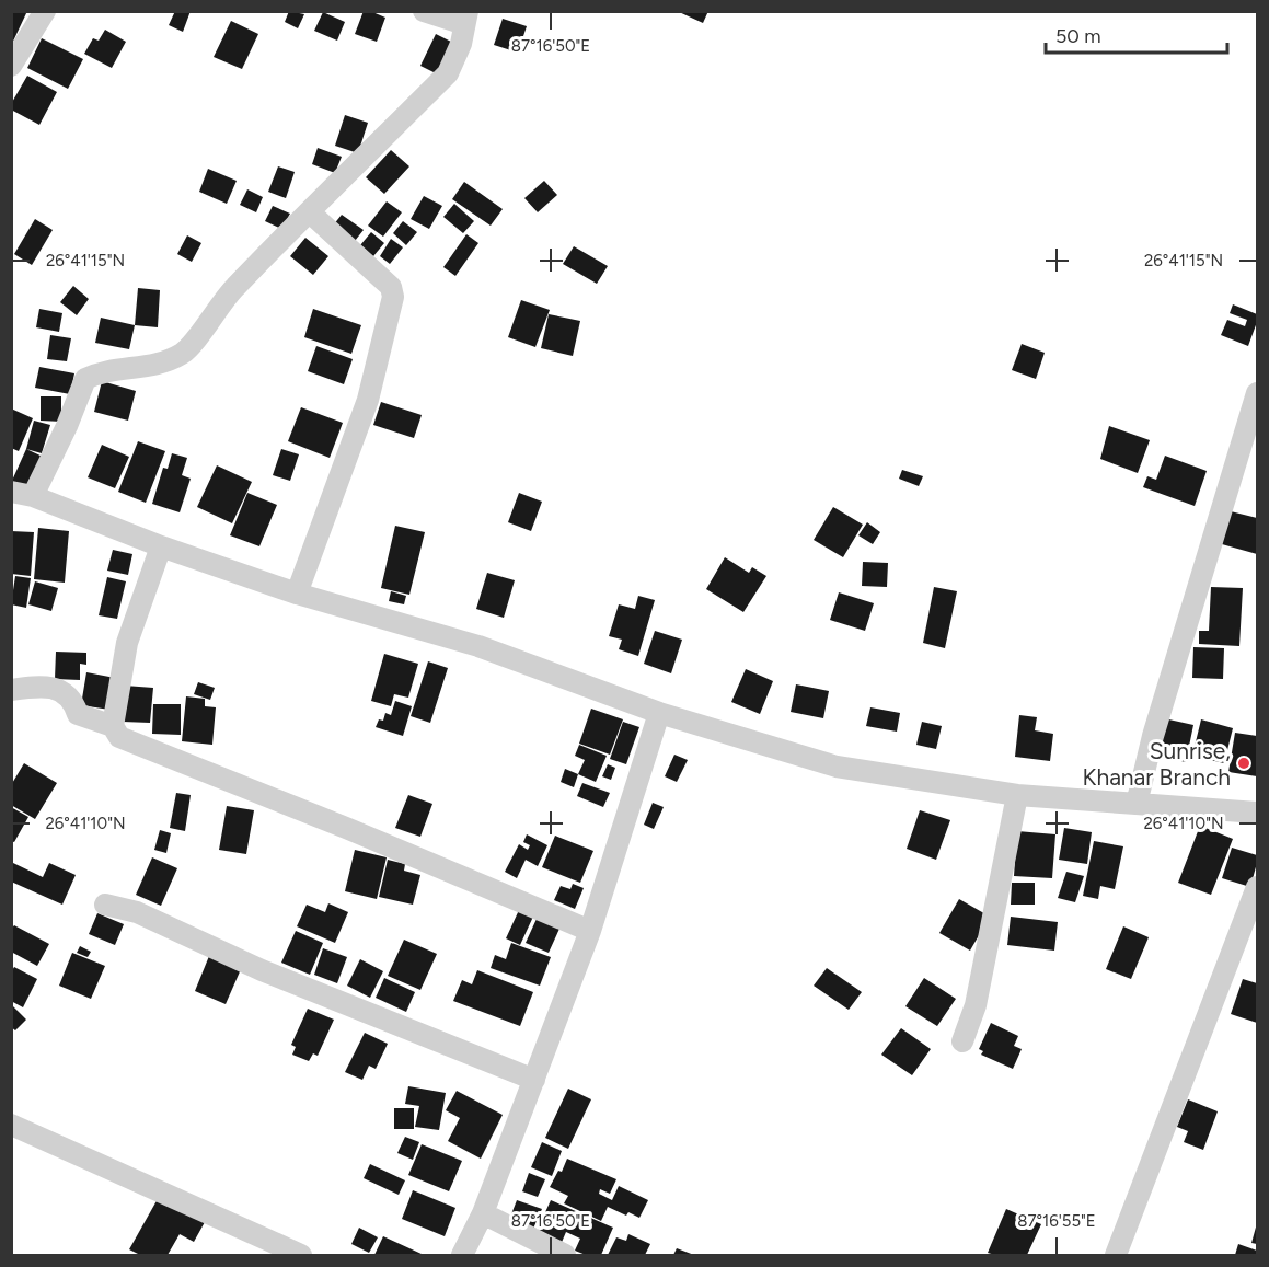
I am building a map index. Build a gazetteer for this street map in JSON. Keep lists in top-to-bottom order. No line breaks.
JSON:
{"places":["Sunrise, Khanar Branch"],"scale_bar":"50 m","coordinates":["87°16'50\"E","26°41'15\"N","26°41'10\"N","87°16'55\"E"]}
